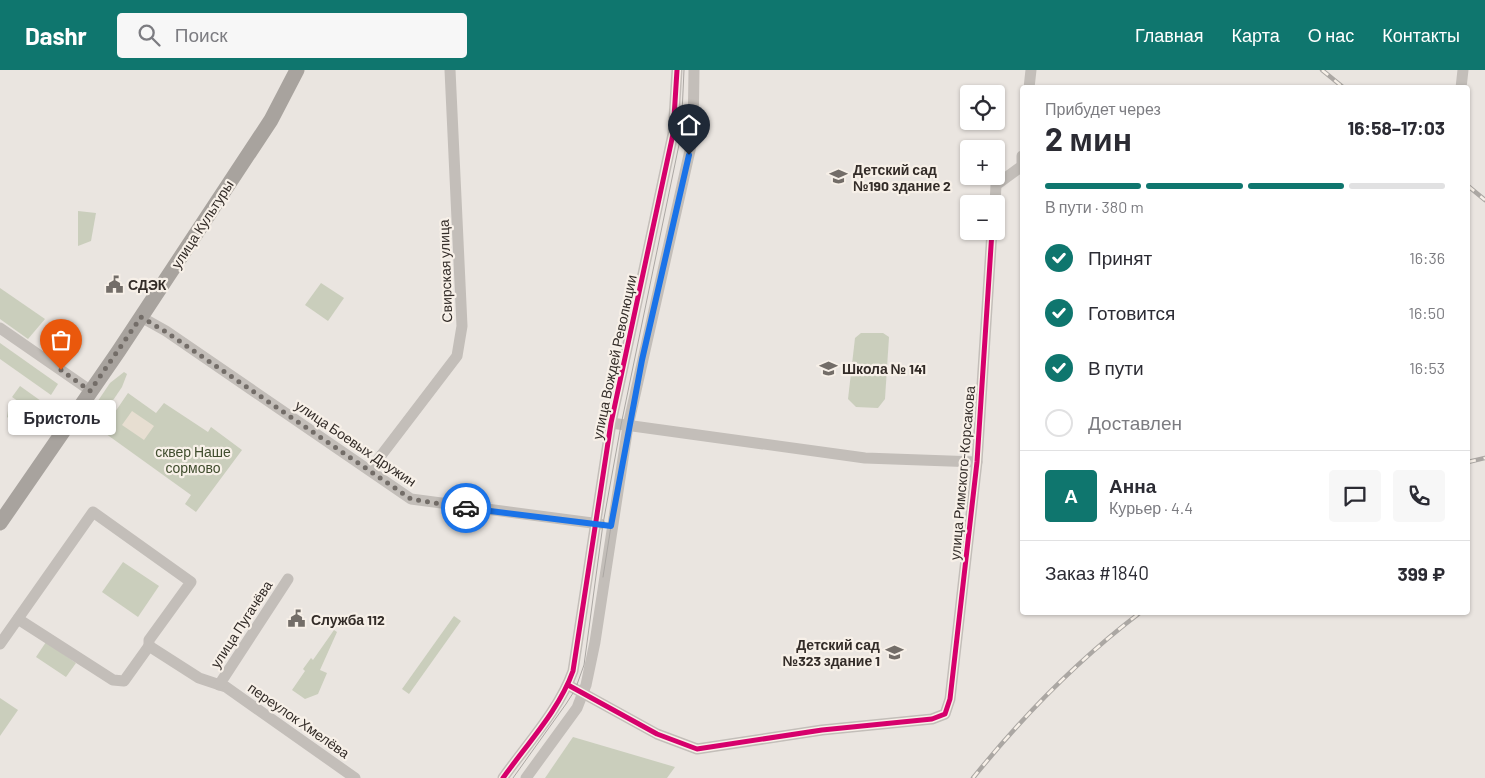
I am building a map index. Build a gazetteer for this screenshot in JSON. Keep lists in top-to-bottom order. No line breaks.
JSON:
{"streets":{"main road":["улица Культуры"],"street":["Свирская улица","улица Вождей Революции","улица Боевых Дружин","улица Римского-Корсакова","улица Пугачёва","переулок Хмелёва"]},"crossings":[["улица Культуры","улица Боевых Дружин"],["Свирская улица","улица Боевых Дружин"],["улица Вождей Революции","улица Боевых Дружин"],["улица Вождей Революции","улица Римского-Корсакова"],["улица Пугачёва","переулок Хмелёва"]],"parks":["сквер Наше сормово"],"places":{"school or university":["Детский сад №190 здание 2","Школа № 141","Детский сад №323 здание 1"],"public building":["СДЭК","Служба 112"],"other":["Бристоль"]},"page":{"header":"Dashr","search":"Поиск","nav":["Главная","Карта","О нас","Контакты"],"map_buttons":["+","−"],"heading":["2 мин","Прибудет через","16:58–17:03"],"panel":["Анна","Курьер · 4.4","Заказ #1840","399 ₽"],"bar":"В пути · 380 m","list":[["Принят","16:36"],["Готовится","16:50"],["В пути","16:53"],"Доставлен"],"bubble":"Бристоль","round":"А"}}
